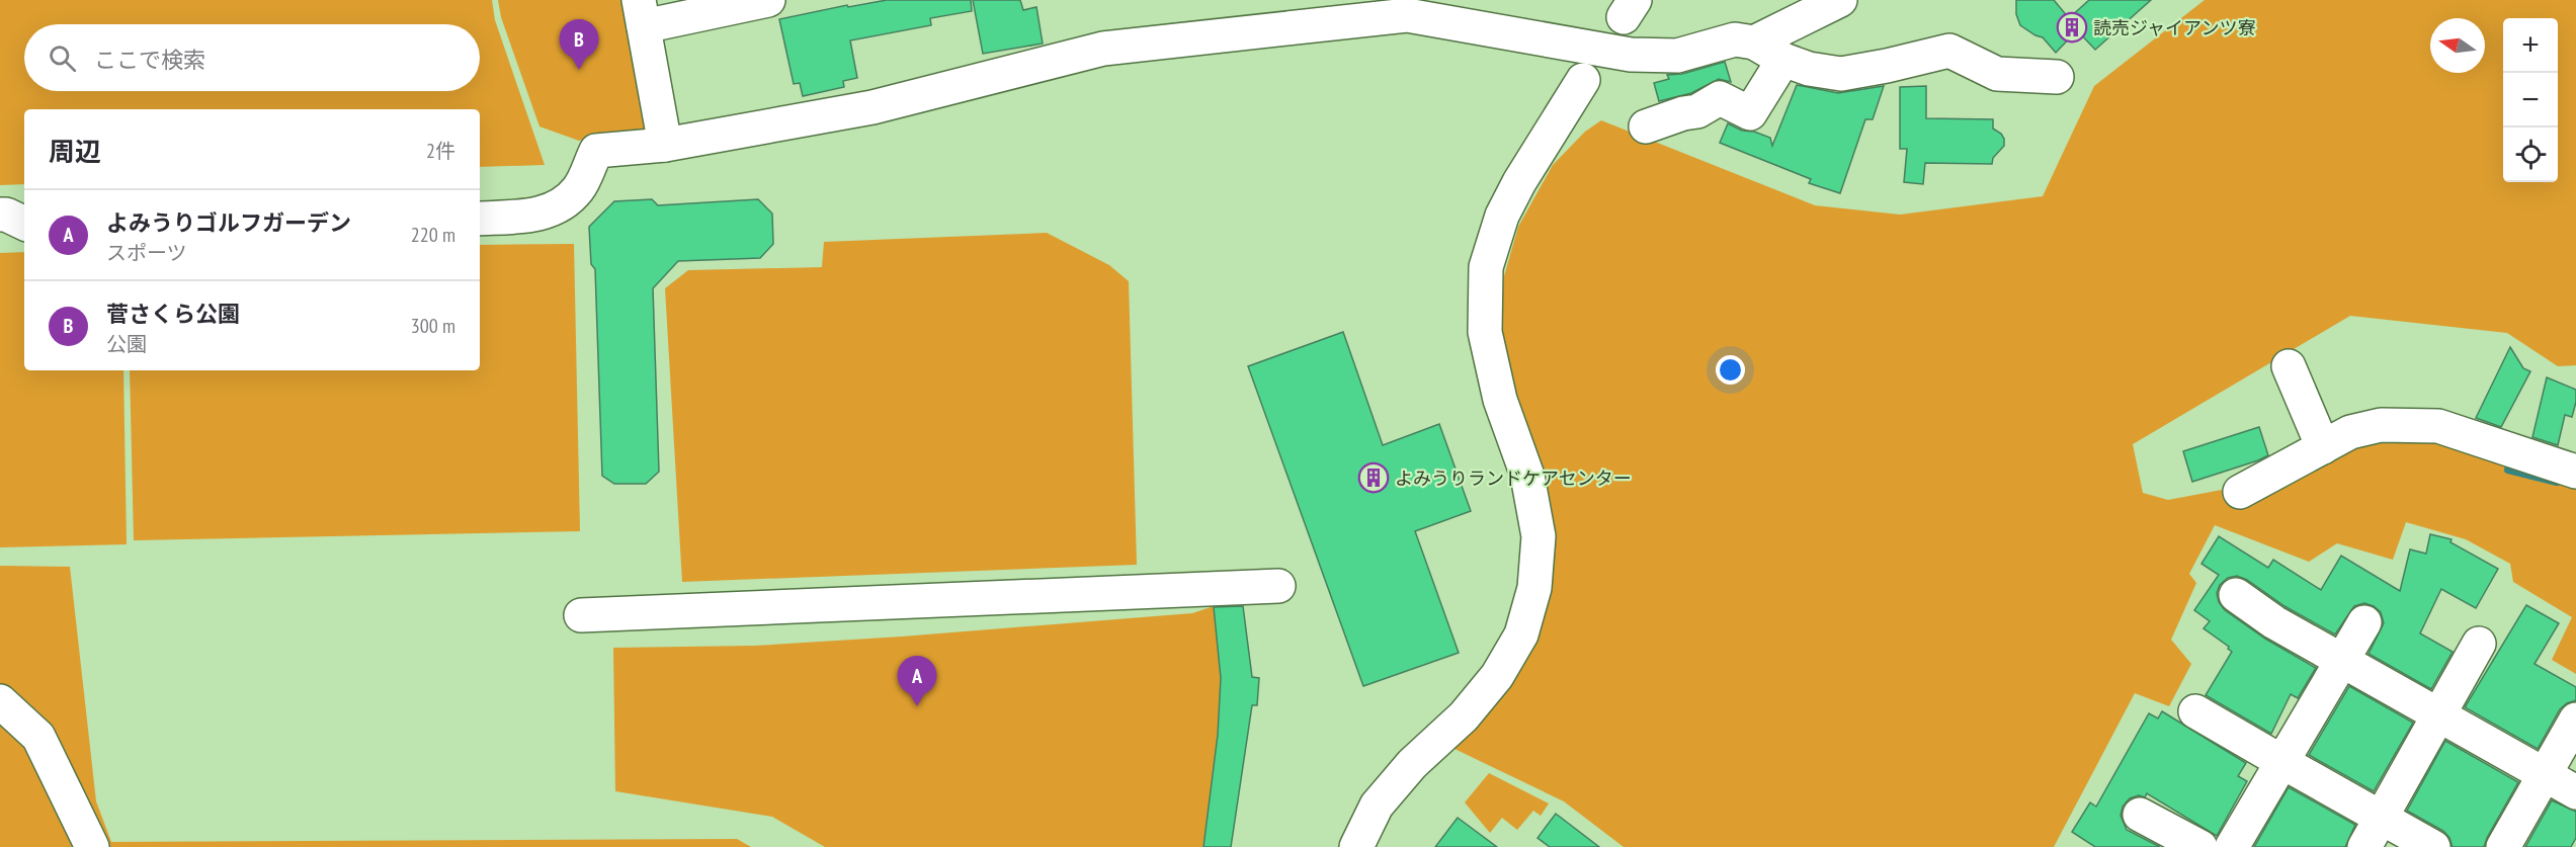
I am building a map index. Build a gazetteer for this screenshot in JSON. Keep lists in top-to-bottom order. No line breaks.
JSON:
{"places":{"building":["読売ジャイアンツ寮","よみうりランドケアセンター"]},"north":"left","page":{"map_buttons":["+","−"],"pins":["B","A"],"search":"ここで検索","heading":["周辺","2件"],"list":[{"mark":"A","name":"よみうりゴルフガーデン","note":"スポーツ","value":"220 m"},{"mark":"B","name":"菅さくら公園","note":"公園","value":"300 m"}]}}
